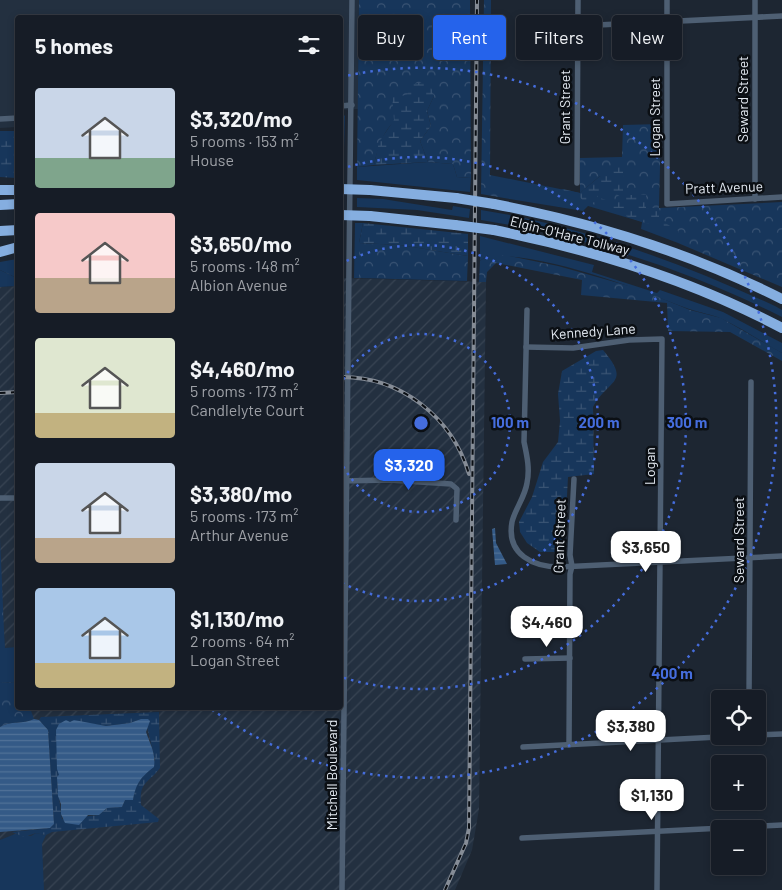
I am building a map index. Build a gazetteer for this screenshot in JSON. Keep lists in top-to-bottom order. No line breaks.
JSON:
{"streets":{"highway":["Elgin-O'Hare Tollway"],"street":["Seward Street","Grant Street","Logan Street","Pratt Avenue","Kennedy Lane","Logan","Mitchell Boulevard"]},"crossings":[["Seward Street","Pratt Avenue"],["Logan Street","Pratt Avenue"],["Kennedy Lane","Logan"]],"page":{"chip":["Buy","Rent","Filters","New"],"heading":"5 homes","list":[{"name":"$3,320/mo","note":"5 rooms · 153 m² · House"},{"name":"$3,650/mo","note":"5 rooms · 148 m² · Albion Avenue"},{"name":"$4,460/mo","note":"5 rooms · 173 m² · Candlelyte Court"},{"name":"$3,380/mo","note":"5 rooms · 173 m² · Arthur Avenue"},{"name":"$1,130/mo","note":"2 rooms · 64 m² · Logan Street"}],"price":["$3,320","$3,650","$4,460","$3,380","$1,130"],"map_buttons":["+","−"]},"rings":["100 m","200 m","300 m","400 m"]}
